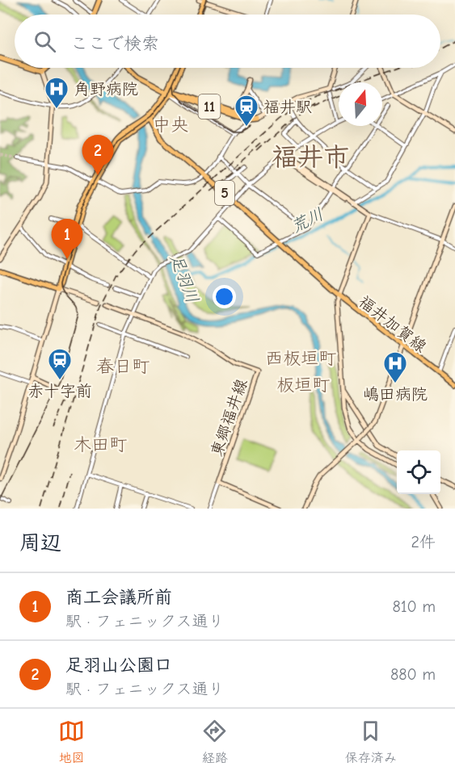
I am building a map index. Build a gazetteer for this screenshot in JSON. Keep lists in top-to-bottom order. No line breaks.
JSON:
{"streets":{"main road":["11","5","福井加賀線","東郷福井線"]},"districts":["中央","福井市","西板垣町","春日町","板垣町","木田町"],"water":["荒川","足羽川"],"places":{"hospital":["角野病院","嶋田病院"],"station":["福井駅","赤十字前"]},"north":"top","page":{"search":"ここで検索","pins":["2","1"],"heading":["周辺","2件"],"list":[{"mark":"1","name":"商工会議所前","note":"駅 · フェニックス通り","value":"810 m"},{"mark":"2","name":"足羽山公園口","note":"駅 · フェニックス通り","value":"880 m"}],"nav":["地図","経路","保存済み"]}}
